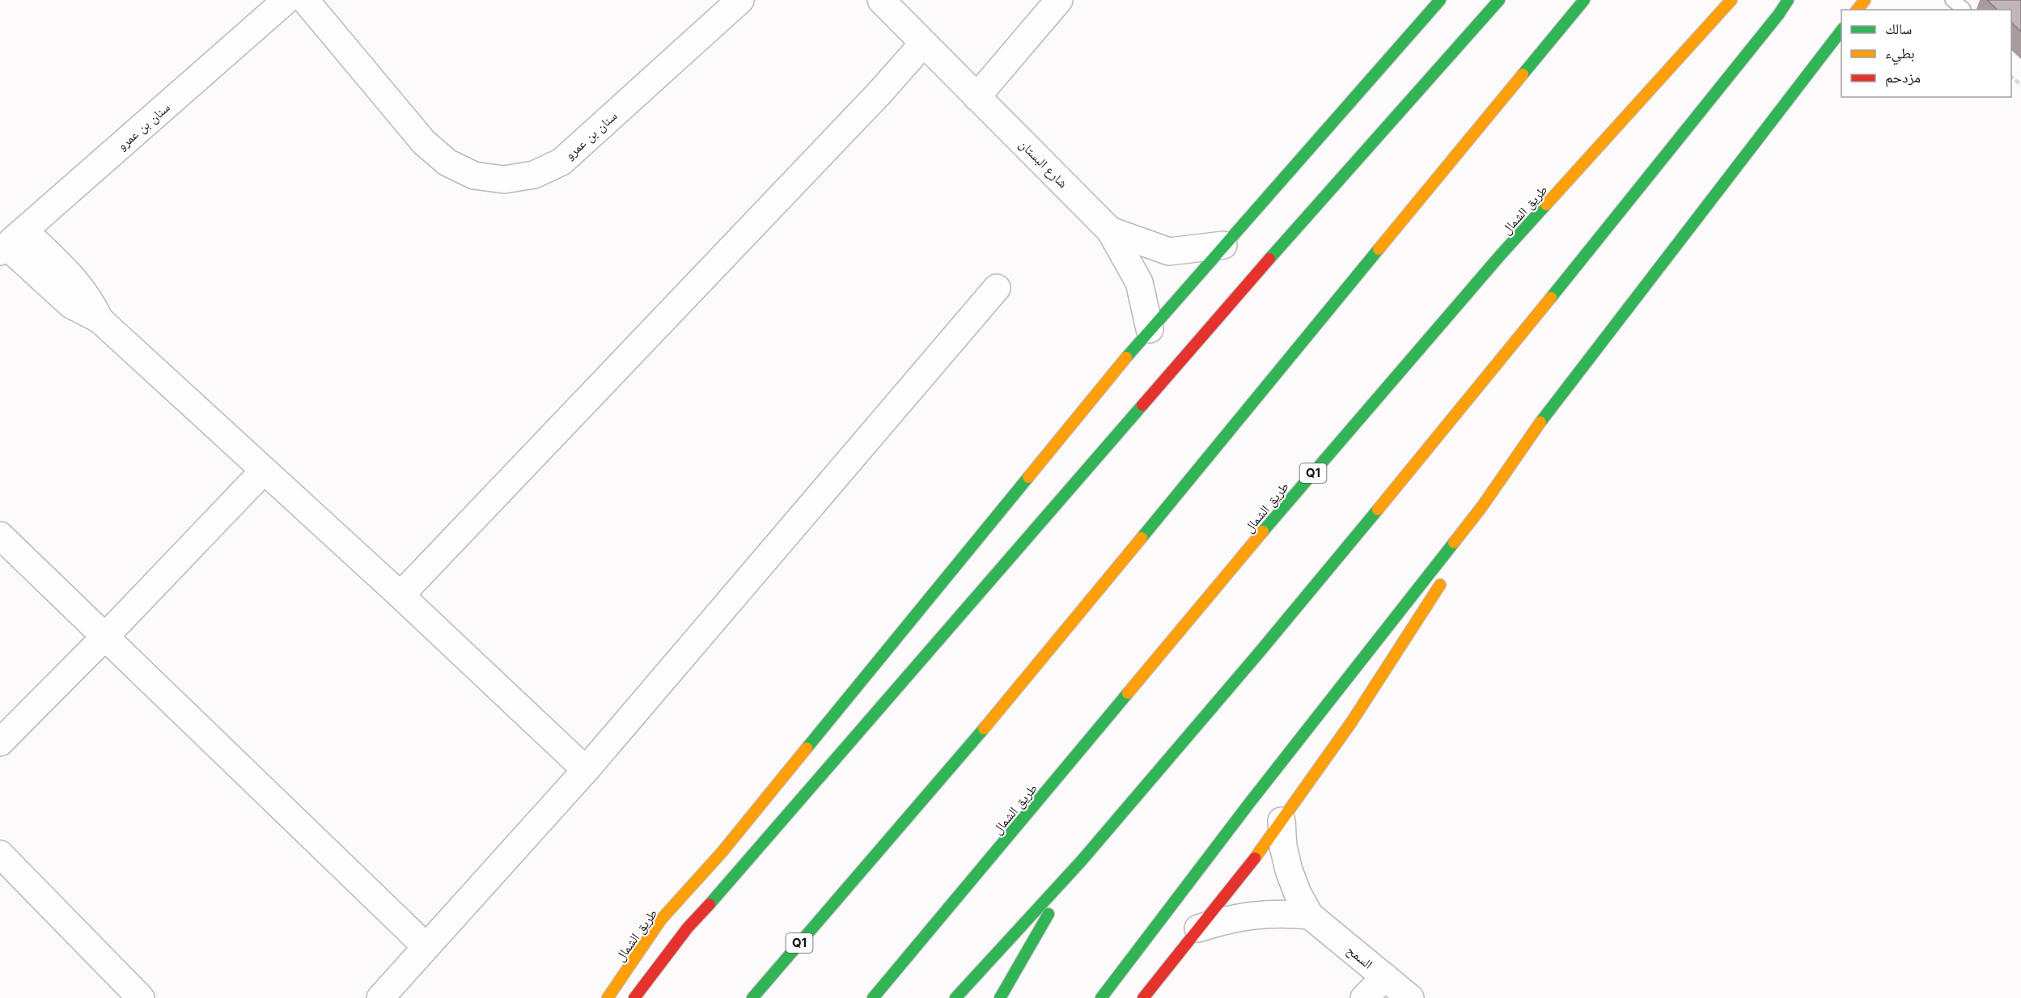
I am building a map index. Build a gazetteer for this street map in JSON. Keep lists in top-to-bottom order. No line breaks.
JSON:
{"streets":{"main road":["طريق الشمال","Q1"],"street":["سنان بن عمرو","شارع البستان","السمح"]},"crossings":[["شارع البستان","طريق الشمال"]],"legend":["سالك","بطيء","مزدحم"]}
